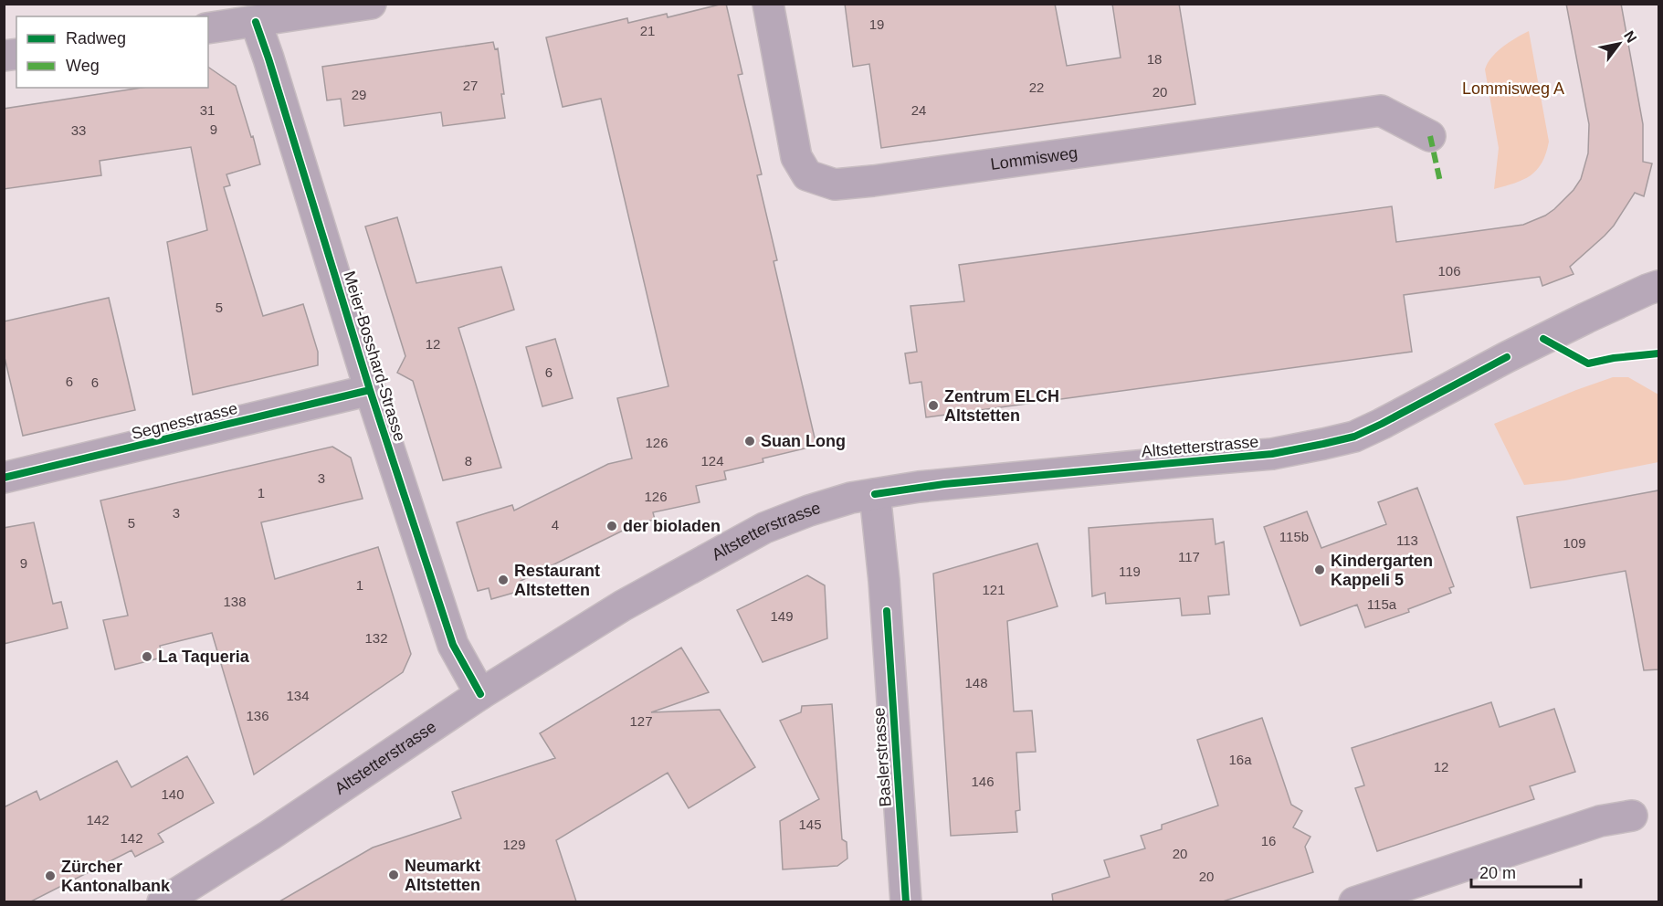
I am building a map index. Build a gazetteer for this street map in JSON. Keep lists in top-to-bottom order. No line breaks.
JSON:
{"streets":{"street":["Lommisweg","Meier-Bosshard-Strasse","Segnesstrasse","Altstetterstrasse","Baslerstrasse"]},"crossings":[["Meier-Bosshard-Strasse","Segnesstrasse"],["Meier-Bosshard-Strasse","Altstetterstrasse"],["Altstetterstrasse","Baslerstrasse"]],"parks":["Lommisweg A"],"places":["Zentrum ELCH Altstetten","Suan Long","der bioladen","Kindergarten Kappeli 5","Restaurant Altstetten","La Taqueria","Neumarkt Altstetten","Zürcher Kantonalbank"],"house_numbers":["19","21","18","27","22","20","29","31","24","9","33","106","5","12","6","6","6","126","8","124","3","1","126","3","5","4","115b","113","109","117","9","119","1","121","138","115a","149","132","148","134","136","127","16a","12","146","140","142","145","142","16","129","20","20"],"legend":["Radweg","Weg"],"scale_bar":"20 m","north":"top right"}
